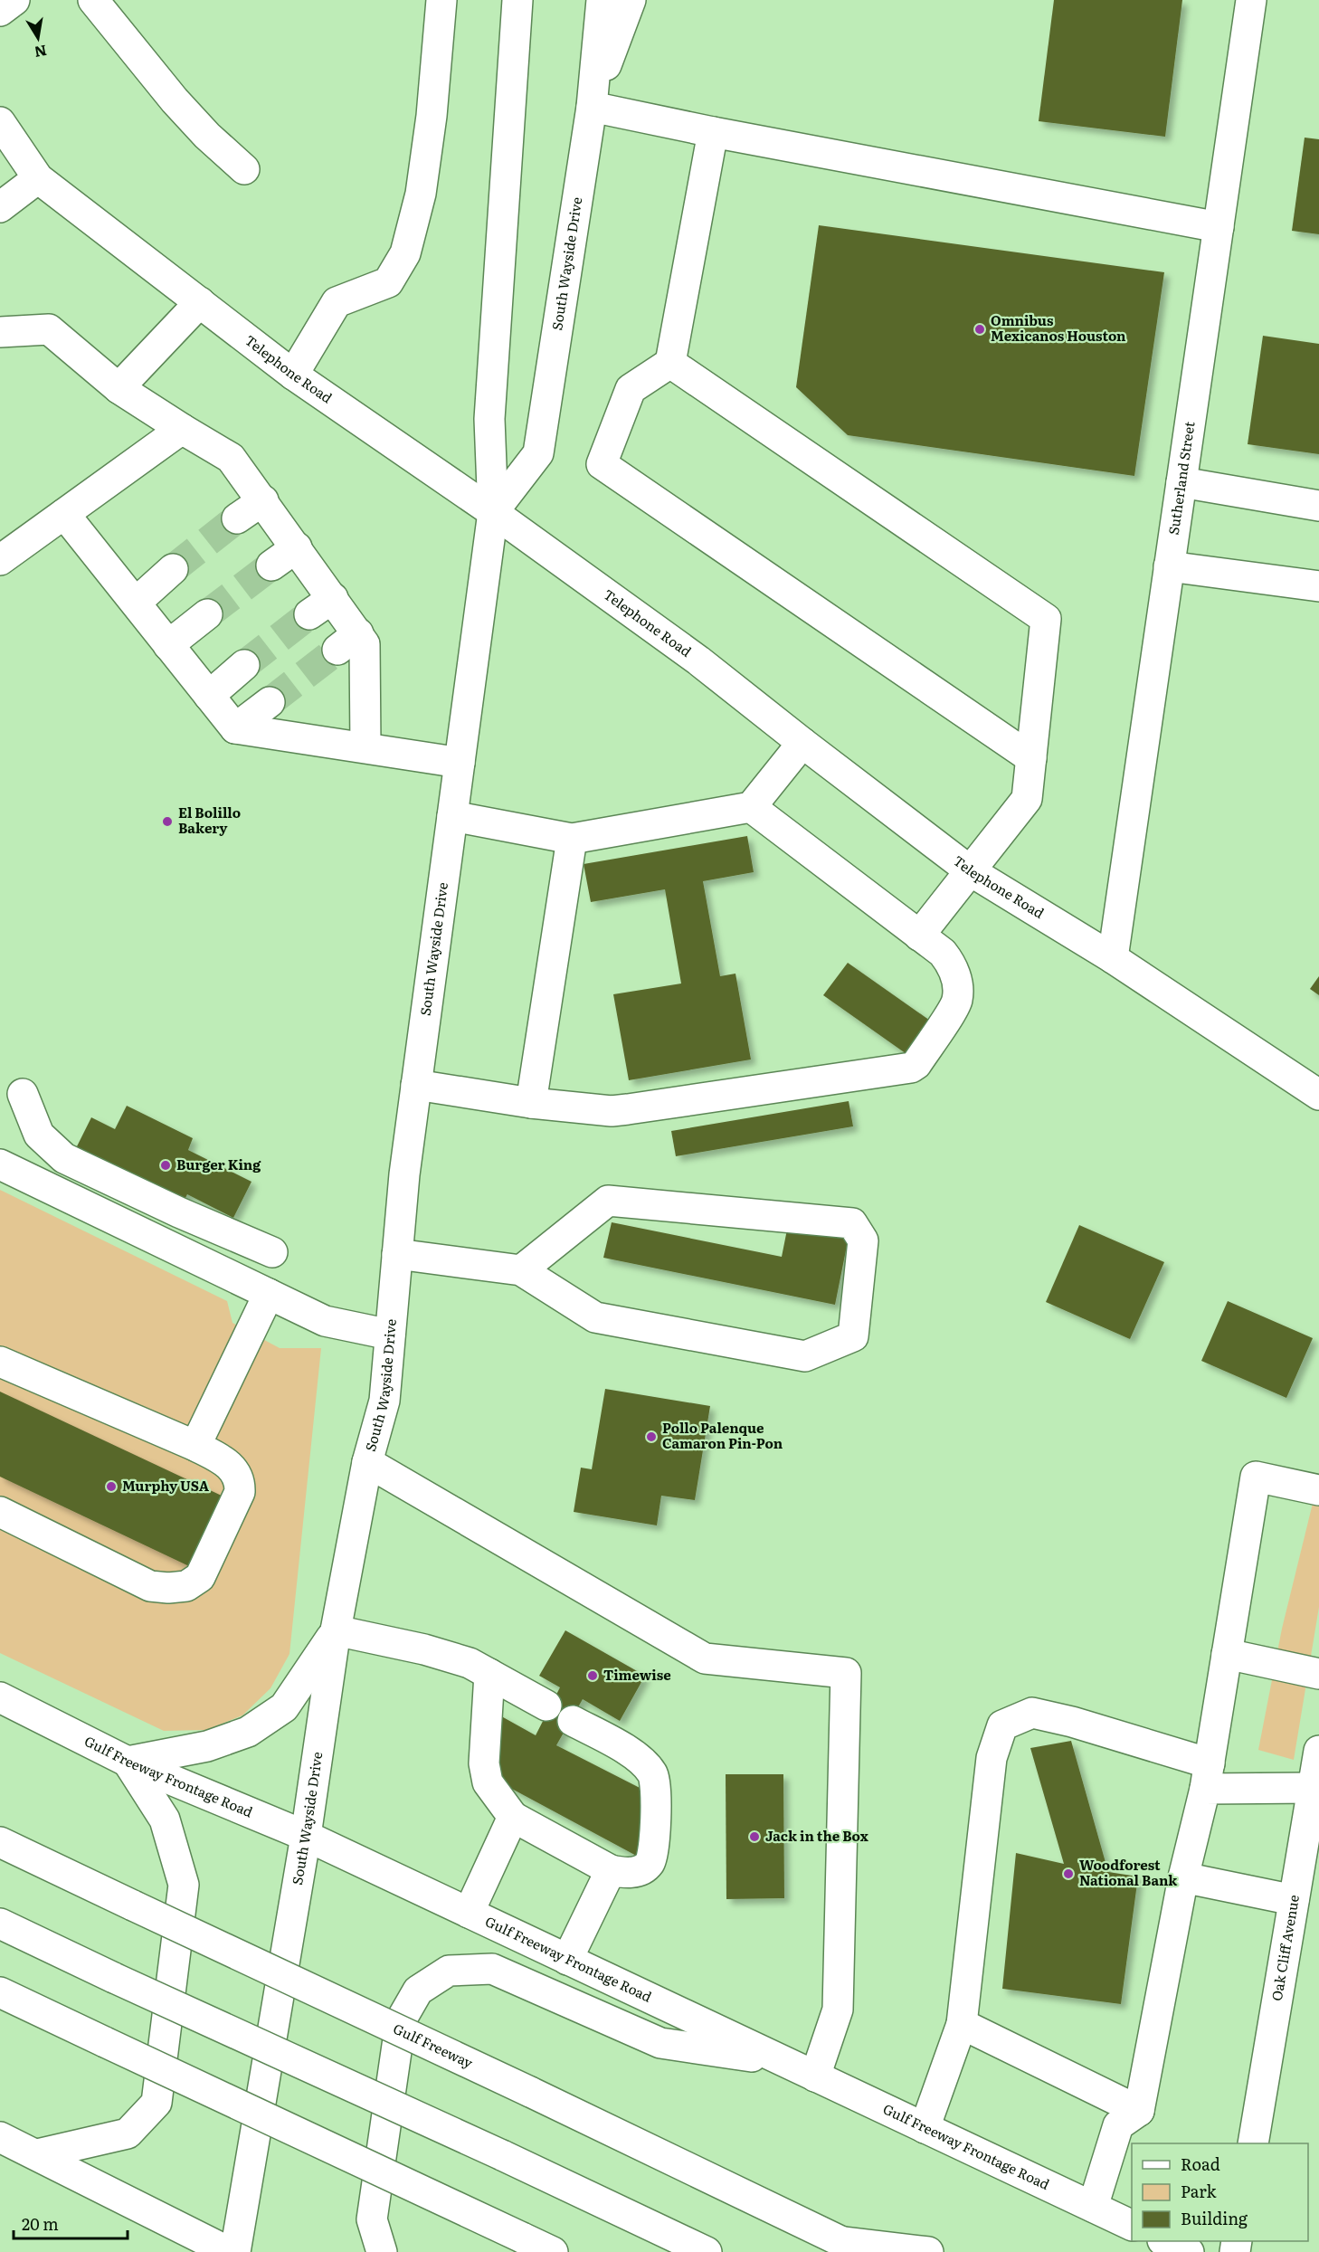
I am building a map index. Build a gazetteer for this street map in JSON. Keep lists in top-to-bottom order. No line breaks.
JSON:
{"streets":{"main road":["South Wayside Drive","Telephone Road","Sutherland Street","Gulf Freeway Frontage Road","Oak Cliff Avenue","Gulf Freeway"]},"crossings":[["South Wayside Drive","Telephone Road"],["South Wayside Drive","Gulf Freeway Frontage Road"],["Telephone Road","Sutherland Street"]],"places":["Omnibus Mexicanos Houston","El Bolillo Bakery","Burger King","Pollo Palenque Camaron Pin-Pon","Murphy USA","Timewise","Jack in the Box","Woodforest National Bank"],"legend":["Road","Park","Building"],"scale_bar":"20 m","north":"bottom"}
